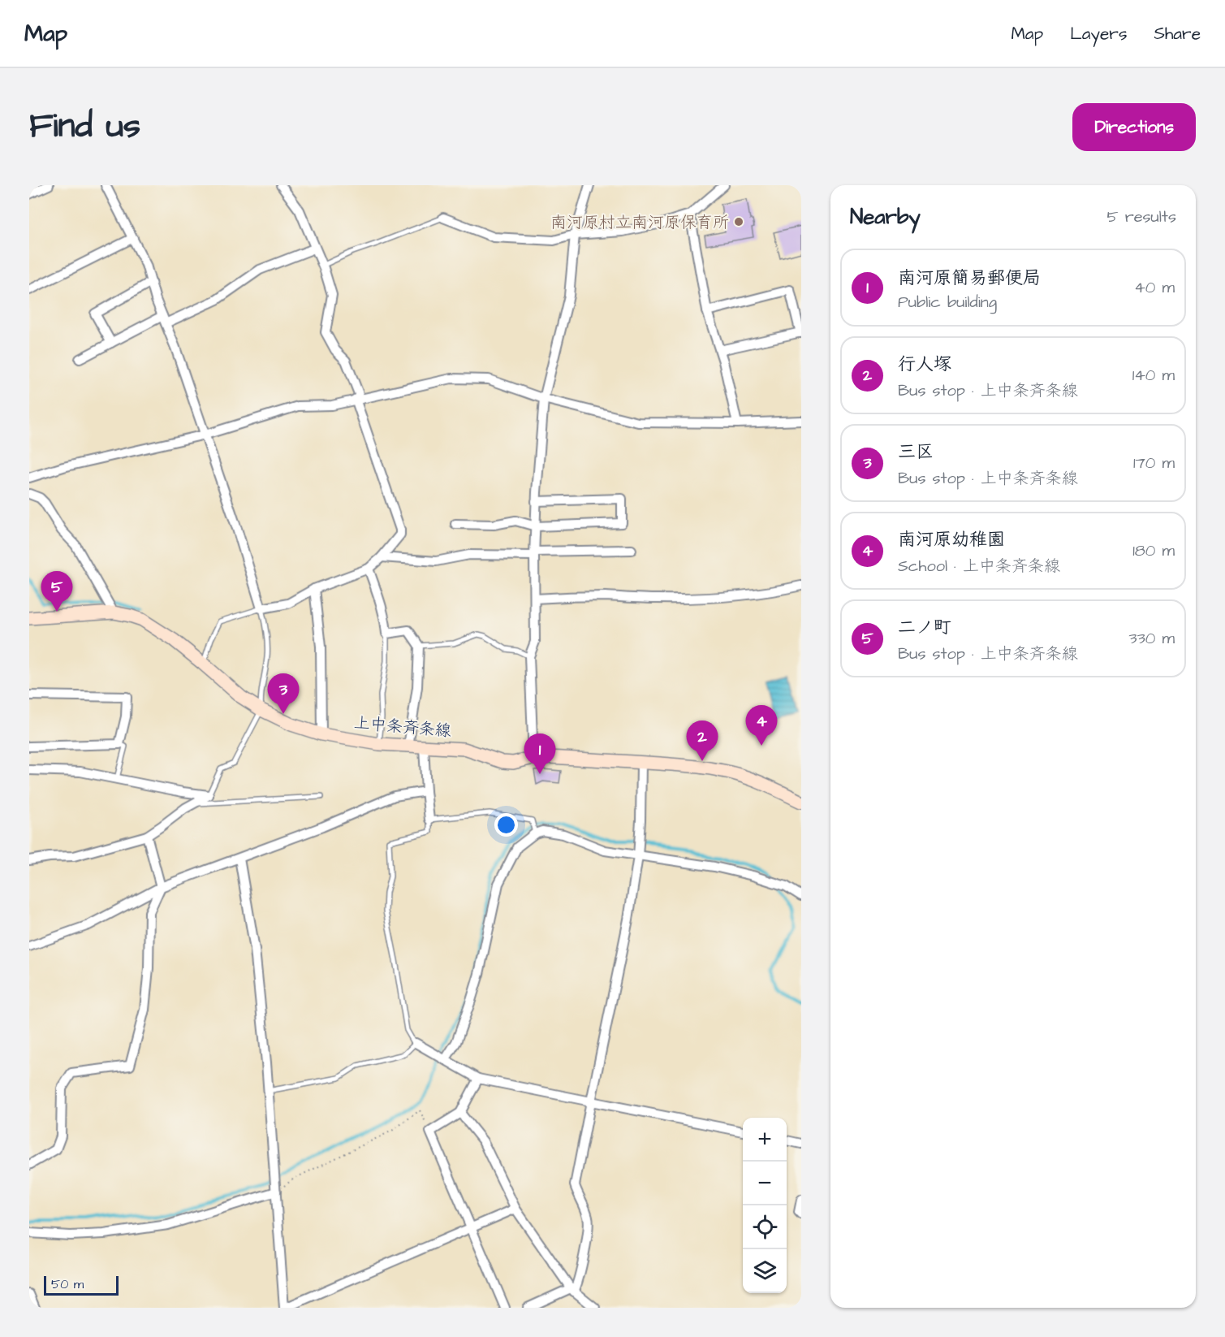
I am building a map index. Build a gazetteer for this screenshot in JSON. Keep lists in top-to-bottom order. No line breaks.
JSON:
{"streets":{"main road":["上中条斉条線"]},"places":["南河原村立南河原保育所"],"scale_bar":"50 m","page":{"header":"Map","nav":["Map","Layers","Share"],"title":"Find us","buttons":"Directions","heading":["Nearby","5 results"],"list":[{"mark":"1","name":"南河原簡易郵便局","note":"Public building","value":"40 m"},{"mark":"2","name":"行人塚","note":"Bus stop · 上中条斉条線","value":"140 m"},{"mark":"3","name":"三区","note":"Bus stop · 上中条斉条線","value":"170 m"},{"mark":"4","name":"南河原幼稚園","note":"School · 上中条斉条線","value":"180 m"},{"mark":"5","name":"二ノ町","note":"Bus stop · 上中条斉条線","value":"330 m"}],"pins":["5","3","4","2","1"],"map_buttons":["+","−"],"scale":"50 m"}}
